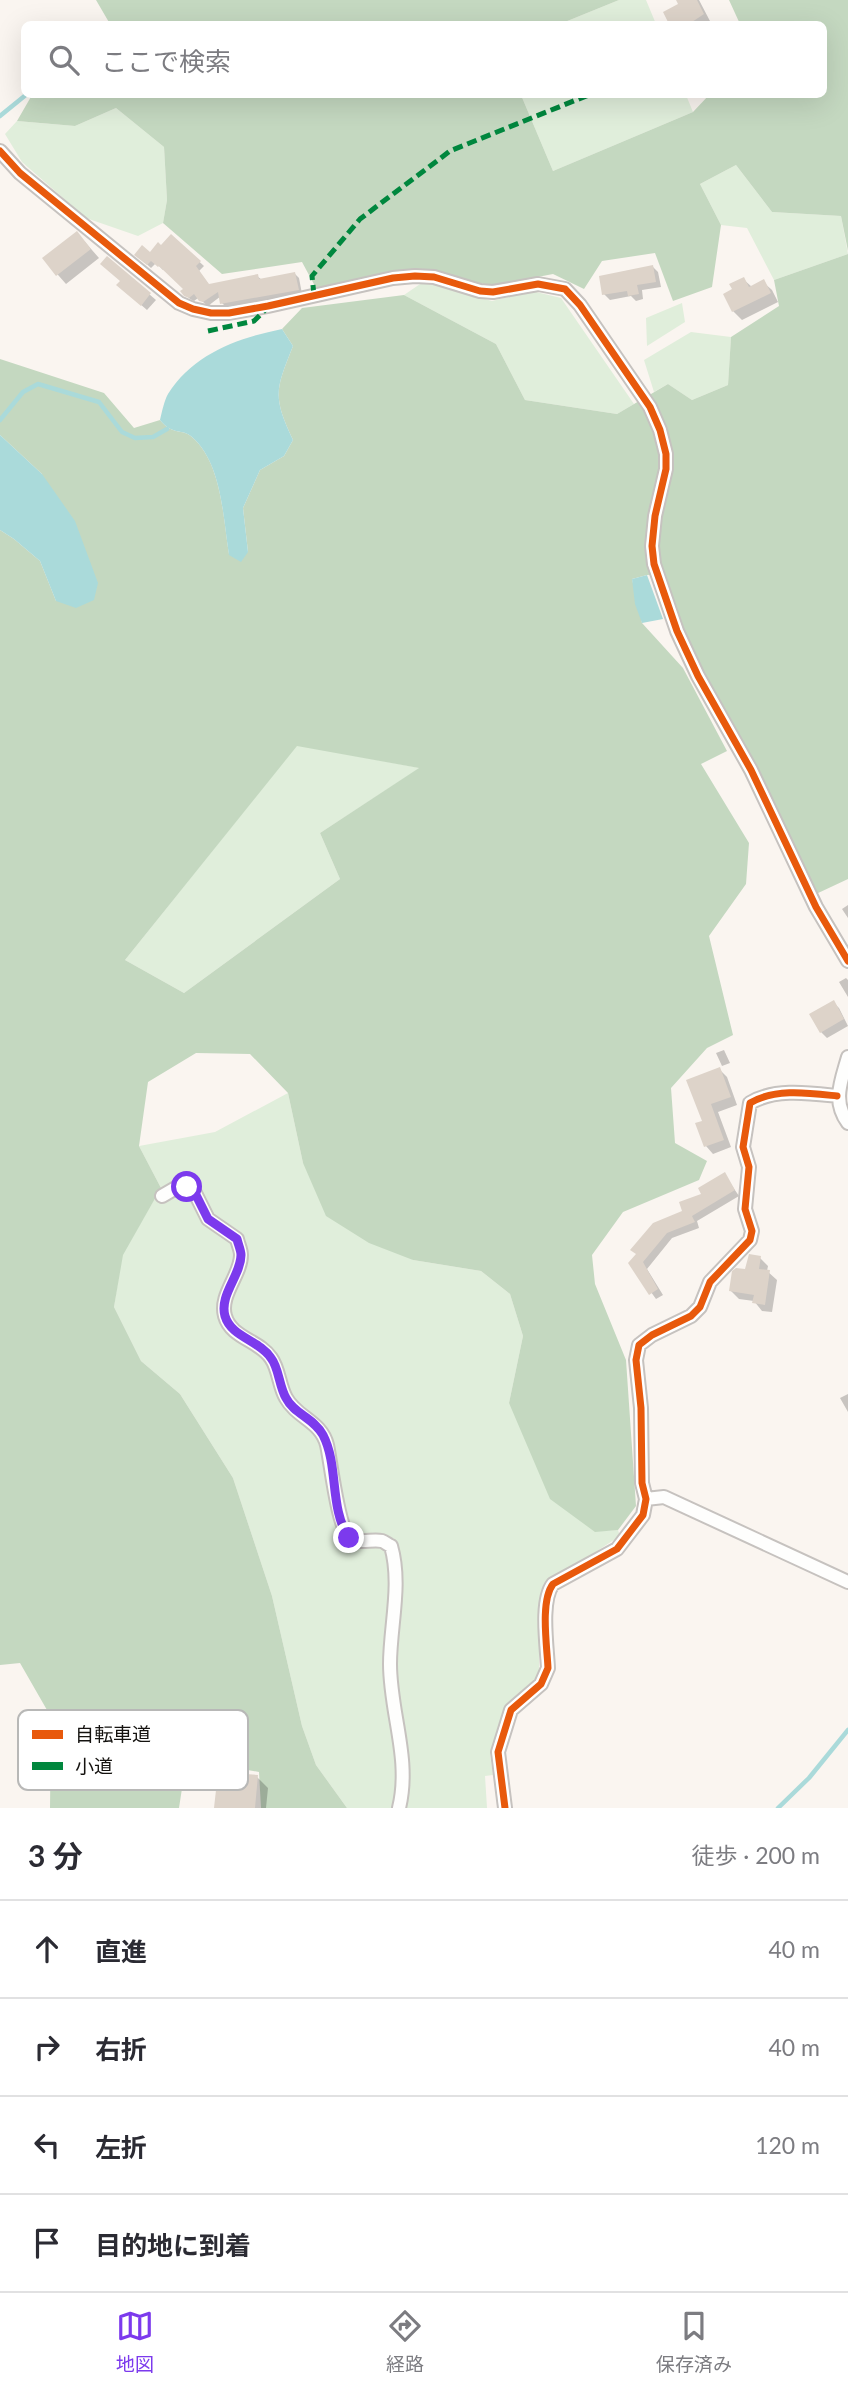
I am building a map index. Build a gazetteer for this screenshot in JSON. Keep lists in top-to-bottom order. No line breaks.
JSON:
{"legend":["自転車道","小道"],"page":{"search":"ここで検索","heading":["3 分","徒歩 · 200 m"],"list":[["直進","40 m"],["右折","40 m"],["左折","120 m"],"目的地に到着"],"nav":["地図","経路","保存済み"]}}
